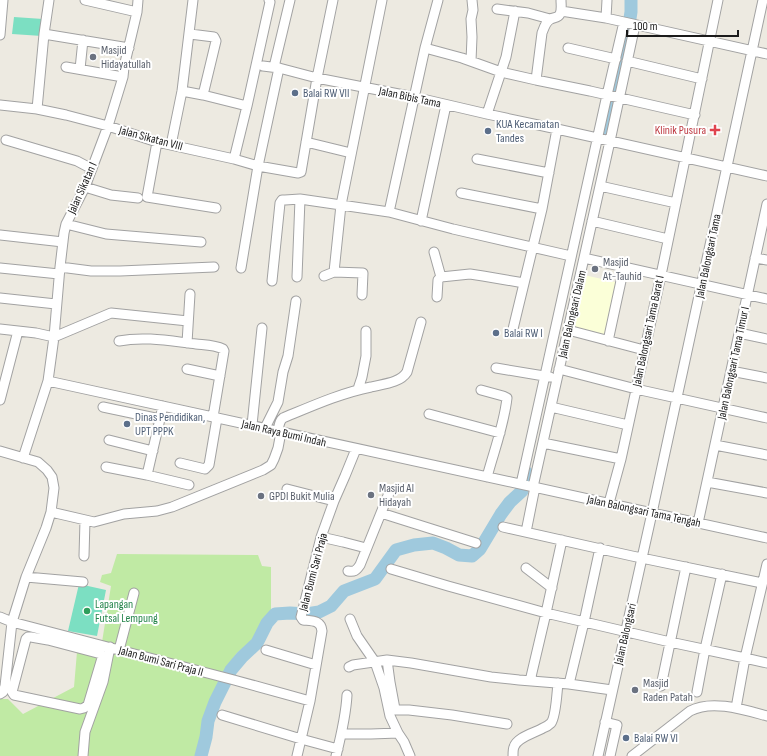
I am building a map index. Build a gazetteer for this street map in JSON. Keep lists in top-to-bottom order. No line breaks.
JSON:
{"streets":{"street":["Jalan Bibis Tama","Jalan Sikatan VIII","Jalan Sikatan I","Jalan Balongsari Tama","Jalan Balongsari Dalam","Jalan Balongsari Tama Barat I","Jalan Balongsari Tama Timur I","Jalan Raya Bumi Indah","Jalan Balongsari Tama Tengah","Jalan Bumi Sari Praja","Jalan Balongsari","Jalan Bumi Sari Praja II"]},"crossings":[["Jalan Bibis Tama","Jalan Balongsari Tama"],["Jalan Bibis Tama","Jalan Balongsari Dalam"],["Jalan Bibis Tama","Jalan Balongsari Tama Barat I"],["Jalan Sikatan VIII","Jalan Sikatan I"],["Jalan Sikatan I","Jalan Raya Bumi Indah"],["Jalan Balongsari Tama","Jalan Balongsari Tama Tengah"],["Jalan Balongsari Tama","Jalan Balongsari"],["Jalan Balongsari Dalam","Jalan Raya Bumi Indah"],["Jalan Balongsari Dalam","Jalan Balongsari Tama Tengah"],["Jalan Balongsari Tama Barat I","Jalan Balongsari Tama Tengah"],["Jalan Balongsari Tama Timur I","Jalan Balongsari Tama Tengah"],["Jalan Raya Bumi Indah","Jalan Balongsari Tama Tengah"],["Jalan Raya Bumi Indah","Jalan Bumi Sari Praja"],["Jalan Balongsari Tama Tengah","Jalan Balongsari"],["Jalan Bumi Sari Praja","Jalan Bumi Sari Praja II"]],"places":{"other":["Masjid Hidayatullah","Balai RW VII","KUA Kecamatan Tandes","Masjid At-Tauhid","Balai RW I","Dinas Pendidikan, UPT PPPK","Masjid Al Hidayah","GPDI Bukit Mulia","Lapangan Futsal Lempung","Masjid Raden Patah","Balai RW VI"],"health":["Klinik Pusura"]},"scale_bar":"100 m"}
